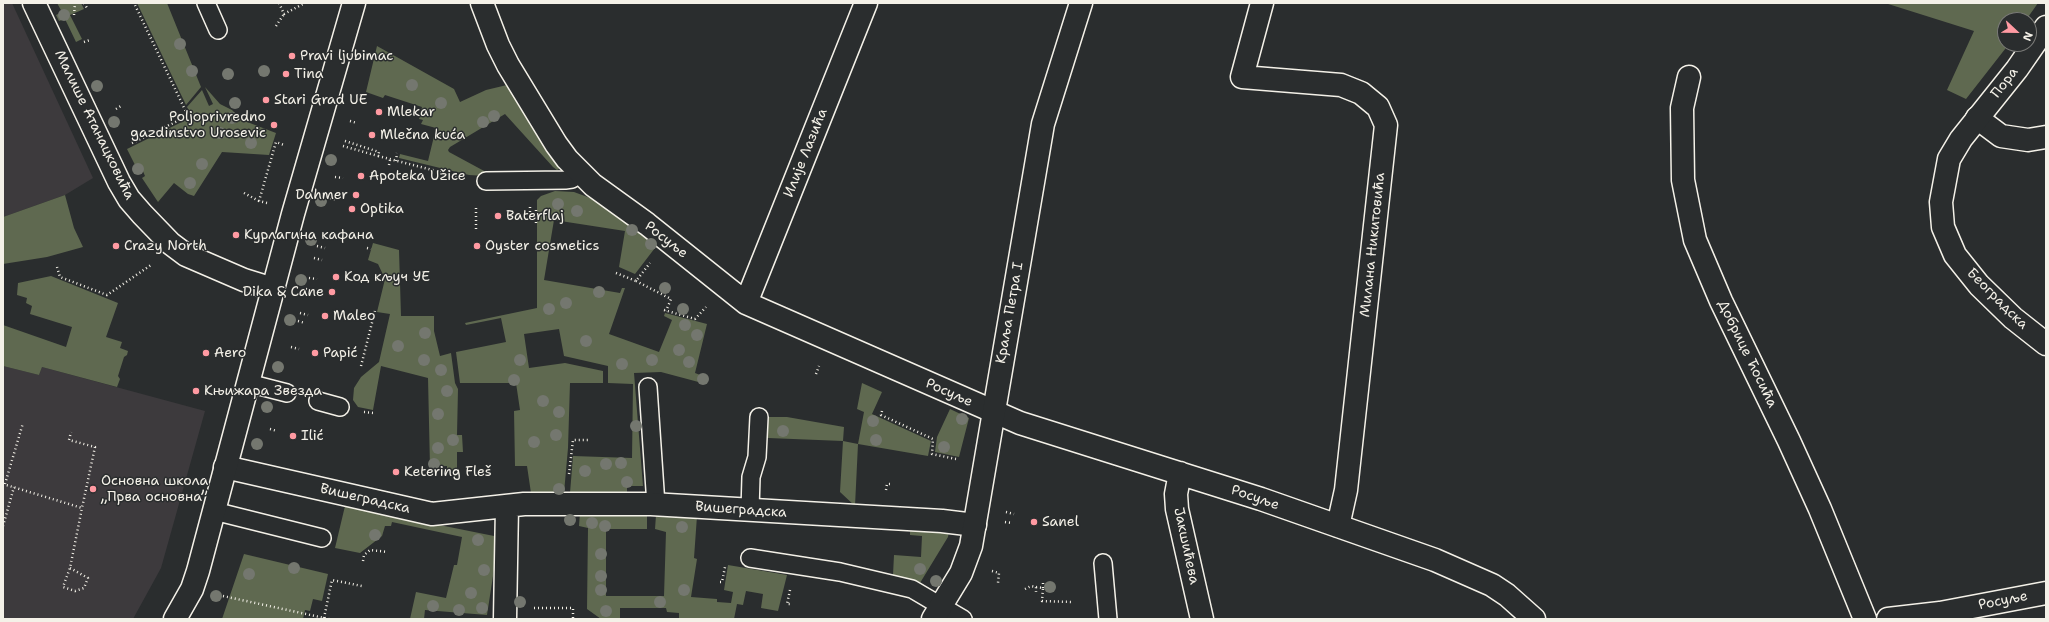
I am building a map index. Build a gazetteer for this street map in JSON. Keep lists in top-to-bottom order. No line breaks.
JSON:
{"streets":{"street":["Пора","Малише Атанацковића","Илије Лазића","Росуље","Милана Никитовића","Београдска","Краља Петра I","Добрице Ћосића","Вишеградска","Јакшићева"]},"crossings":[["Пора","Београдска"],["Илије Лазића","Росуље"],["Росуље","Милана Никитовића"],["Росуље","Краља Петра I"],["Росуље","Јакшићева"],["Краља Петра I","Вишеградска"]],"places":["Pravi ljubimac","Tina","Stari Grad UE","Mlekar","Poljoprivredno gazdinstvo Urosevic","Mlečna kuća","Apoteka Užice","Dahmer","Optika","Baterflaj","Курлагина кафана","Crazy North","Oyster cosmetics","Код кључ УЕ","Dika & Cane","Maleo","Aero","Papić","Књижара Звезда","Ilić","Ketering Fleš","Основна школа „Прва основна”","Sanel"],"north":"right"}
